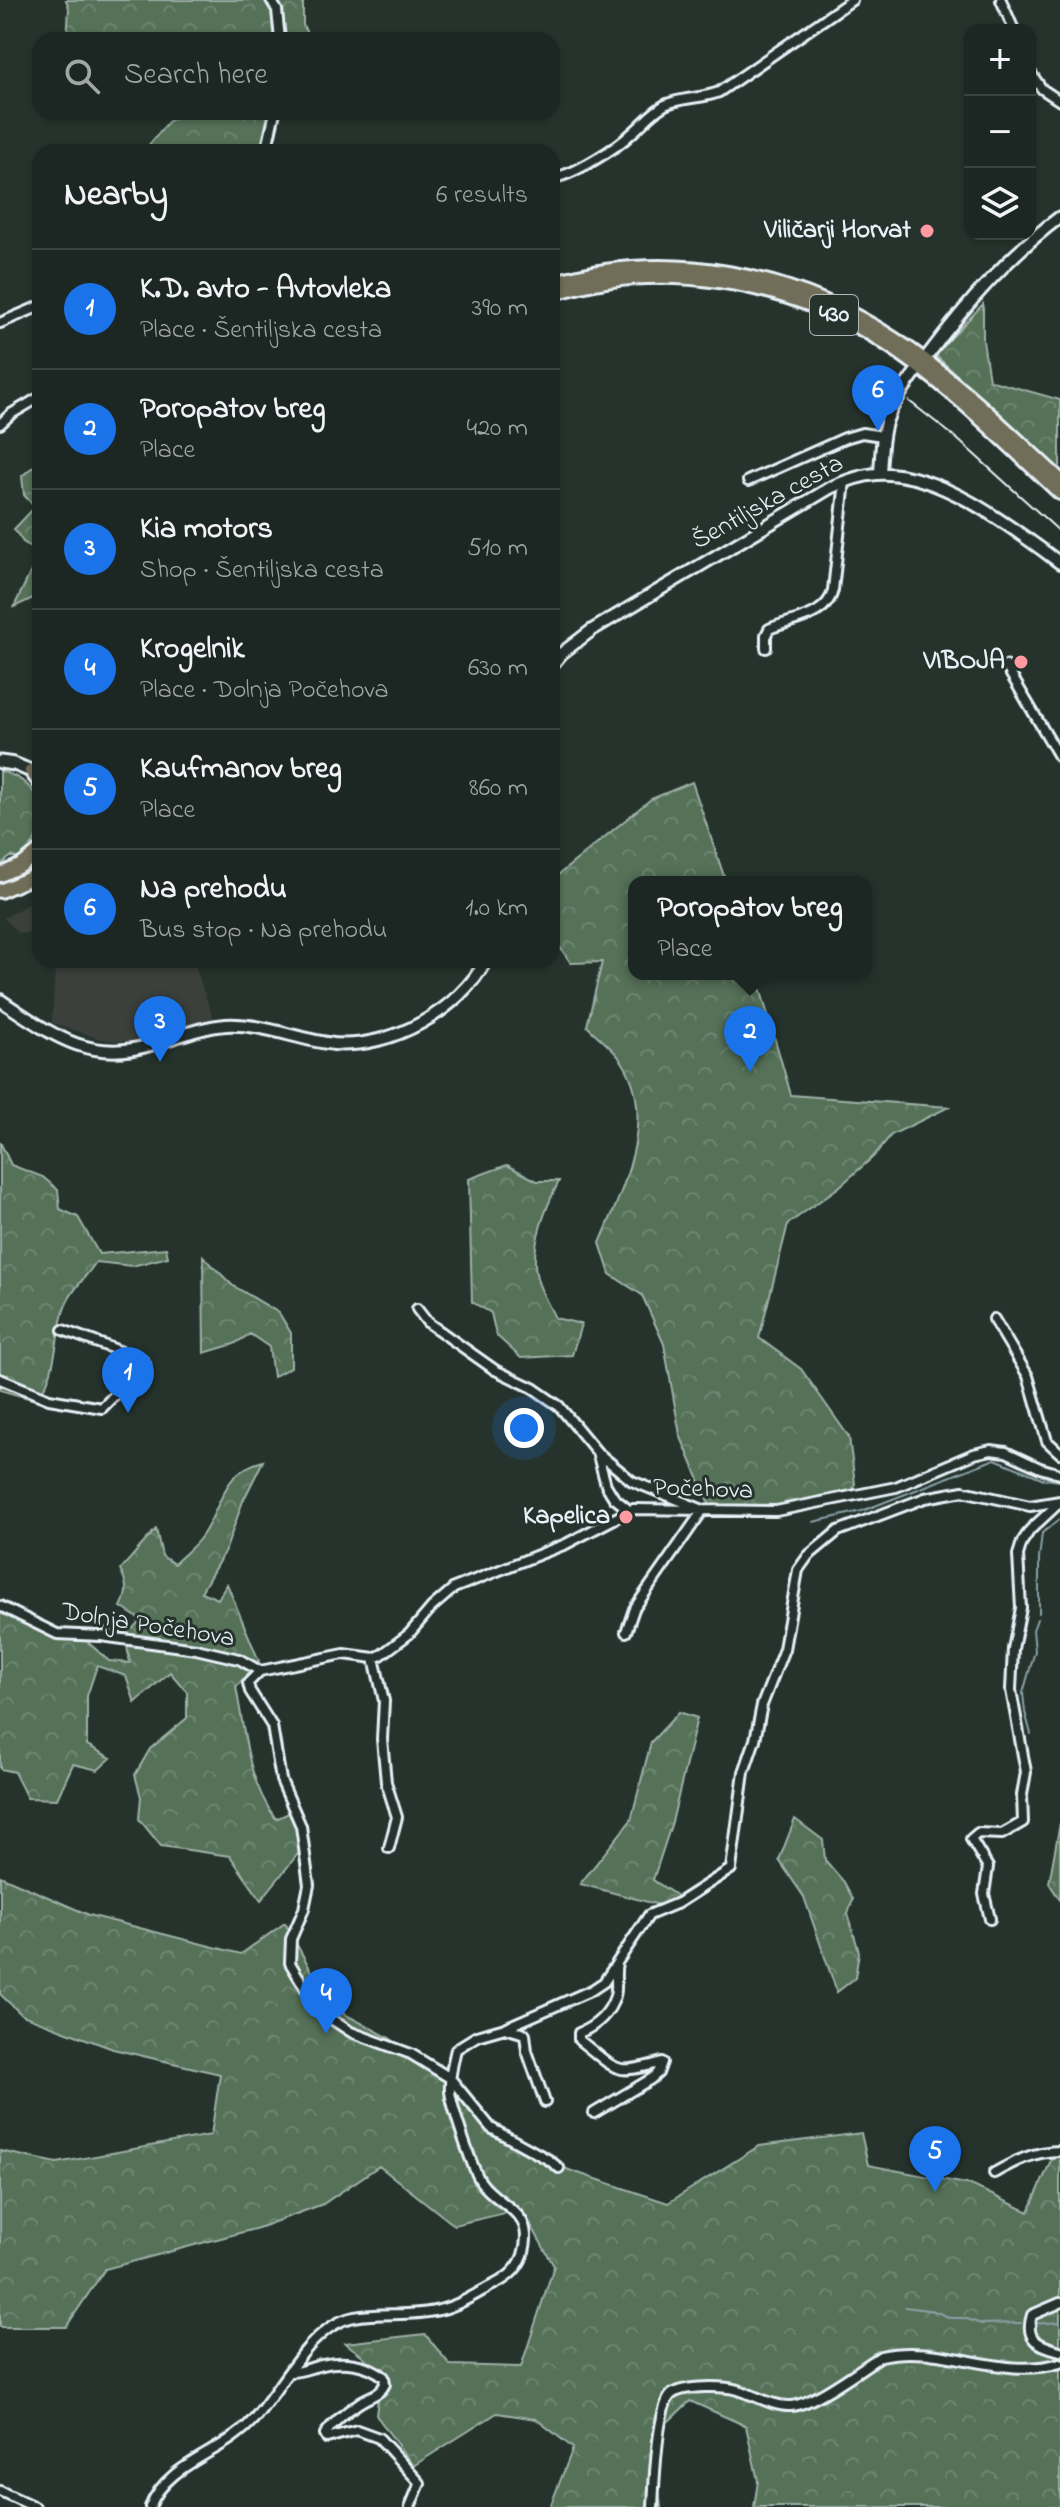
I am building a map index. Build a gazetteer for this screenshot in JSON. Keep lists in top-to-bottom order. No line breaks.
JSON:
{"streets":{"highway":["430"],"street":["Šentiljska cesta","Počehova","Dolnja Počehova"]},"places":["Viličarji Horvat","VIBOJA","Kapelica"],"page":{"map_buttons":["+","−"],"search":"Search here","heading":["Nearby","6 results"],"list":[{"mark":"1","name":"K.D. avto - Avtovleka","note":"Place · Šentiljska cesta","value":"390 m"},{"mark":"2","name":"Poropatov breg","note":"Place","value":"420 m"},{"mark":"3","name":"Kia motors","note":"Shop · Šentiljska cesta","value":"510 m"},{"mark":"4","name":"Krogelnik","note":"Place · Dolnja Počehova","value":"630 m"},{"mark":"5","name":"Kaufmanov breg","note":"Place","value":"860 m"},{"mark":"6","name":"Na prehodu","note":"Bus stop · Na prehodu","value":"1.0 km"}],"pins":["6","3","2","1","4","5"],"popup":["Poropatov breg","Place"]}}
